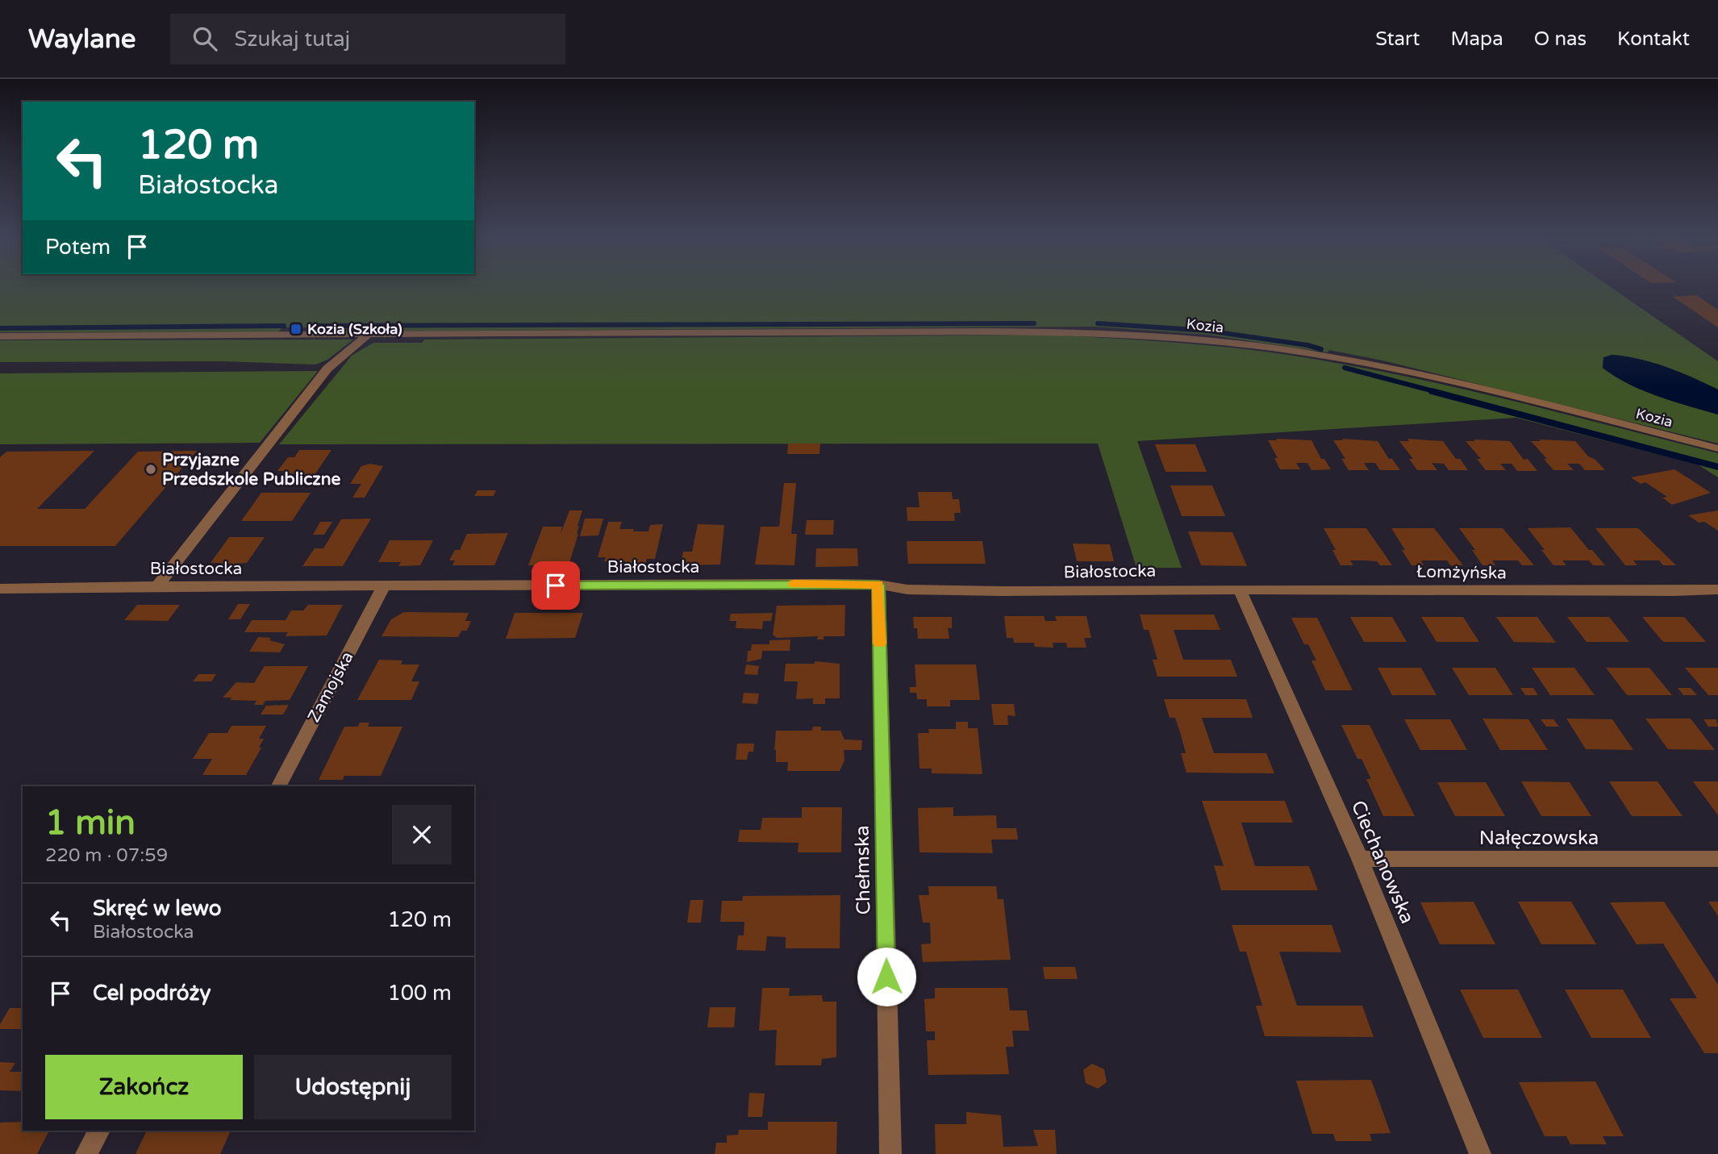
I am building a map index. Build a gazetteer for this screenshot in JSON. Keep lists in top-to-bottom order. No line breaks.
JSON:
{"streets":{"street":["Kozia","Białostocka","Łomżyńska","Zamojska","Nałęczowska","Ciechanowska","Chełmska"]},"crossings":[["Białostocka","Łomżyńska"],["Białostocka","Zamojska"],["Białostocka","Chełmska"],["Łomżyńska","Ciechanowska"],["Nałęczowska","Ciechanowska"]],"places":{"transit":["Kozia (Szkoła)"],"other":["Przyjazne Przedszkole Publiczne"]},"page":{"header":"Waylane","search":"Szukaj tutaj","nav":["Start","Mapa","O nas","Kontakt"],"turn":["120 m","Białostocka"],"then":"Potem","heading":["1 min","220 m · 07:59"],"list":[{"name":"Skręć w lewo","note":"Białostocka","value":"120 m"},{"name":"Cel podróży","value":"100 m"}],"buttons":["Zakończ","Udostępnij"]}}
